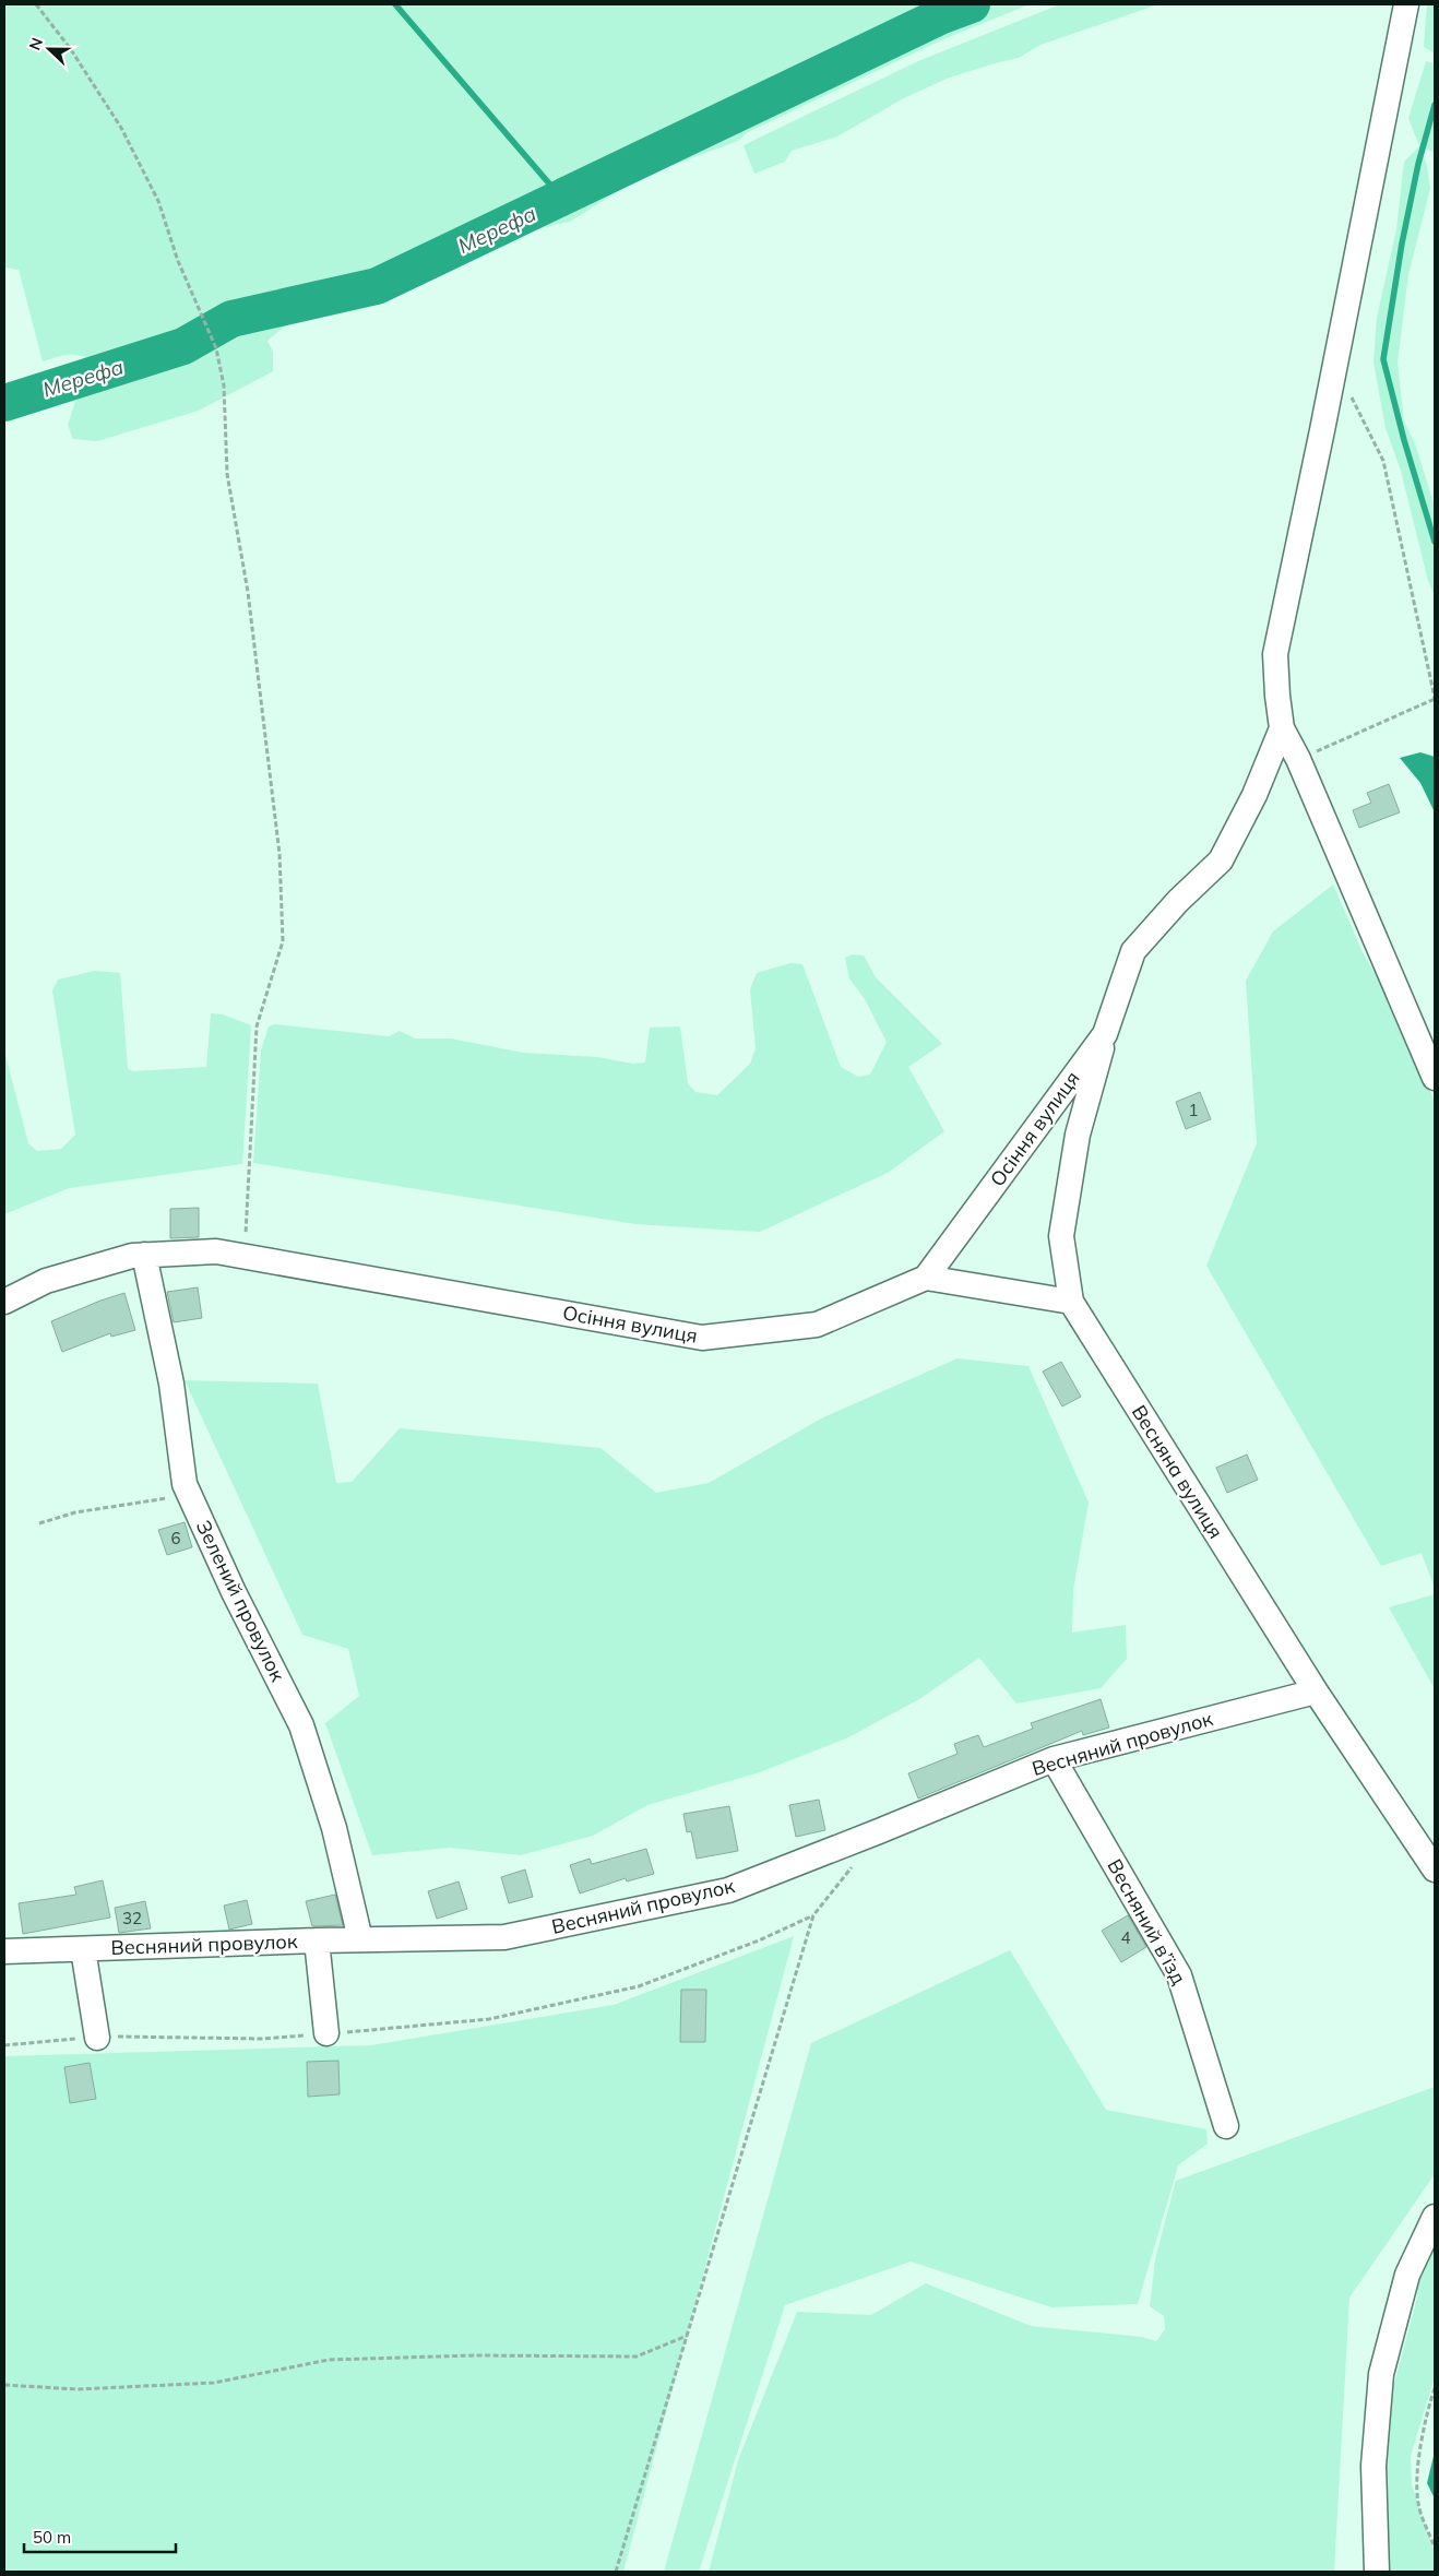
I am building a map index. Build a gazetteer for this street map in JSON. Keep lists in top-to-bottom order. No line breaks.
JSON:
{"streets":{"street":["Осіння вулиця","Весняна вулиця","Зелений провулок","Весняний провулок","Весняний в’їзд"]},"crossings":[["Осіння вулиця","Весняна вулиця"],["Осіння вулиця","Зелений провулок"],["Весняна вулиця","Весняний провулок"],["Зелений провулок","Весняний провулок"],["Весняний провулок","Весняний в’їзд"]],"water":["Мерефа"],"house_numbers":["1","6","32","4"],"scale_bar":"50 m","north":"left"}
